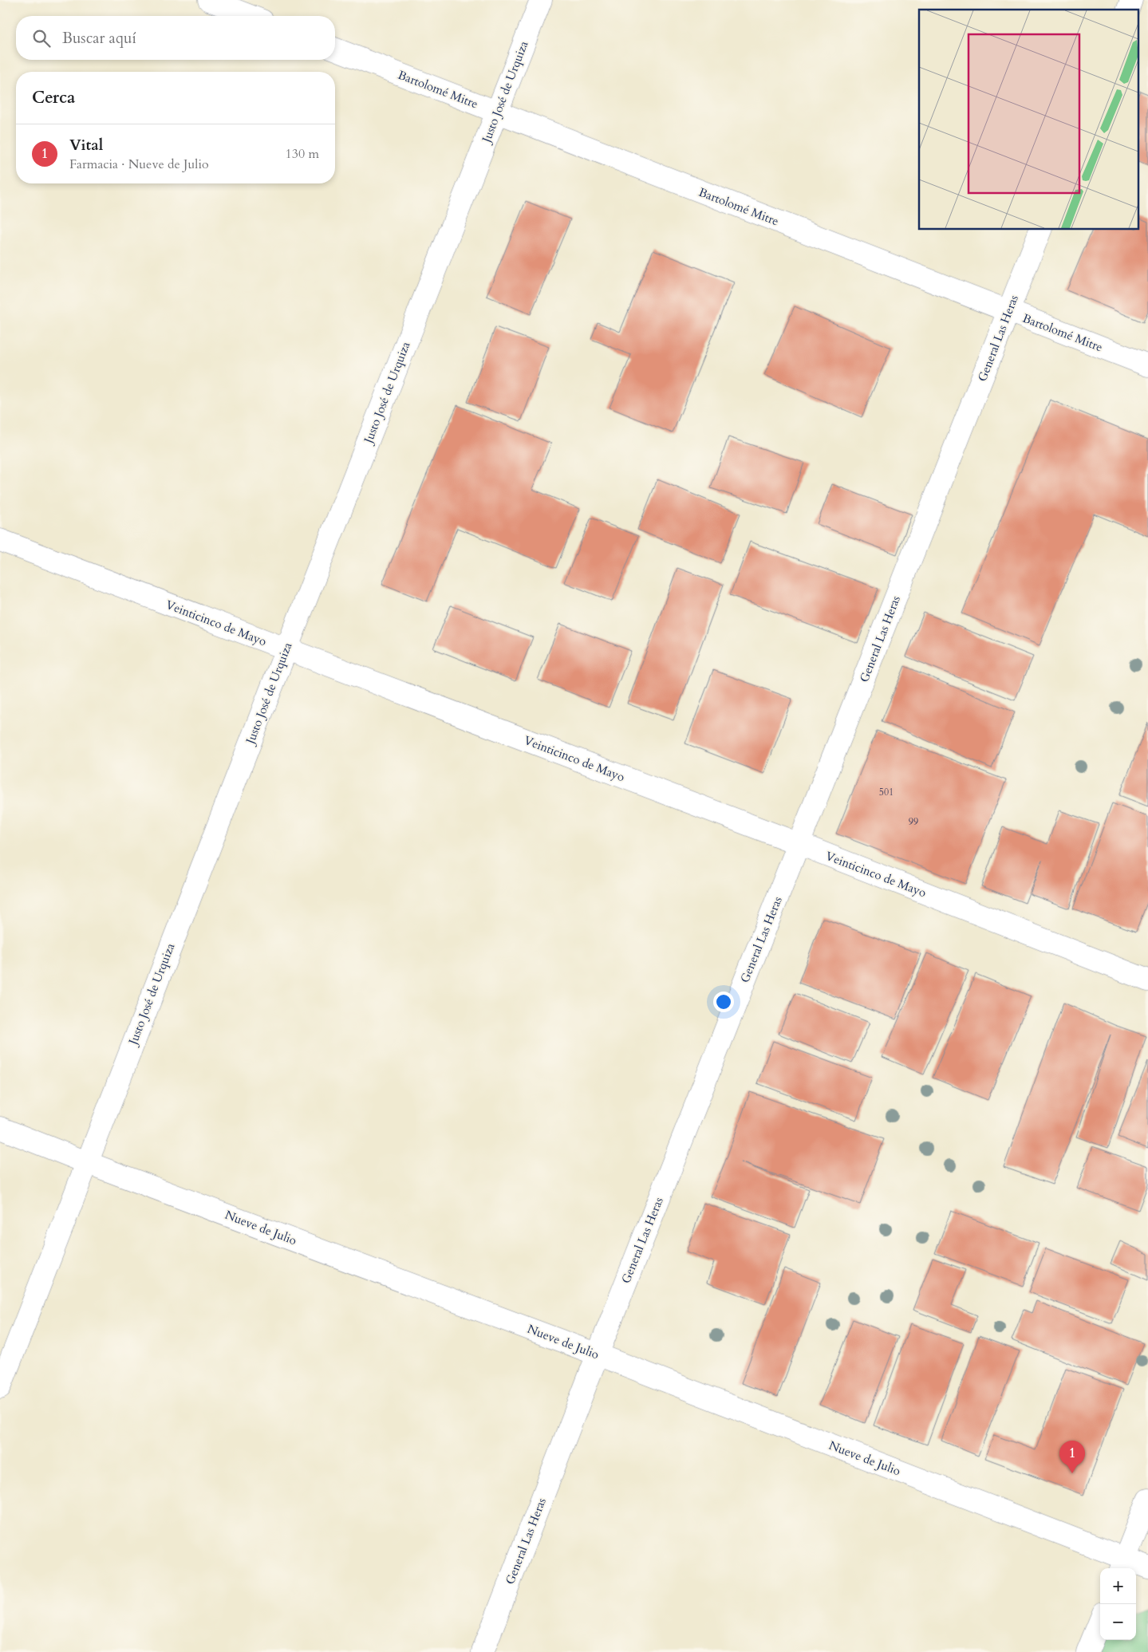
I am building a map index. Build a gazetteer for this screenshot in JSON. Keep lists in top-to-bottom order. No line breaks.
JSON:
{"streets":{"street":["Bartolomé Mitre","Justo José de Urquiza","General Las Heras","Veinticinco de Mayo","Nueve de Julio"]},"crossings":[["Bartolomé Mitre","Justo José de Urquiza"],["Bartolomé Mitre","General Las Heras"],["Justo José de Urquiza","Veinticinco de Mayo"],["Justo José de Urquiza","Nueve de Julio"],["General Las Heras","Veinticinco de Mayo"],["General Las Heras","Nueve de Julio"]],"house_numbers":["501","99"],"page":{"search":"Buscar aquí","heading":"Cerca","list":[{"mark":"1","name":"Vital","note":"Farmacia · Nueve de Julio","value":"130 m"}],"pins":"1","map_buttons":["+","−"]}}
